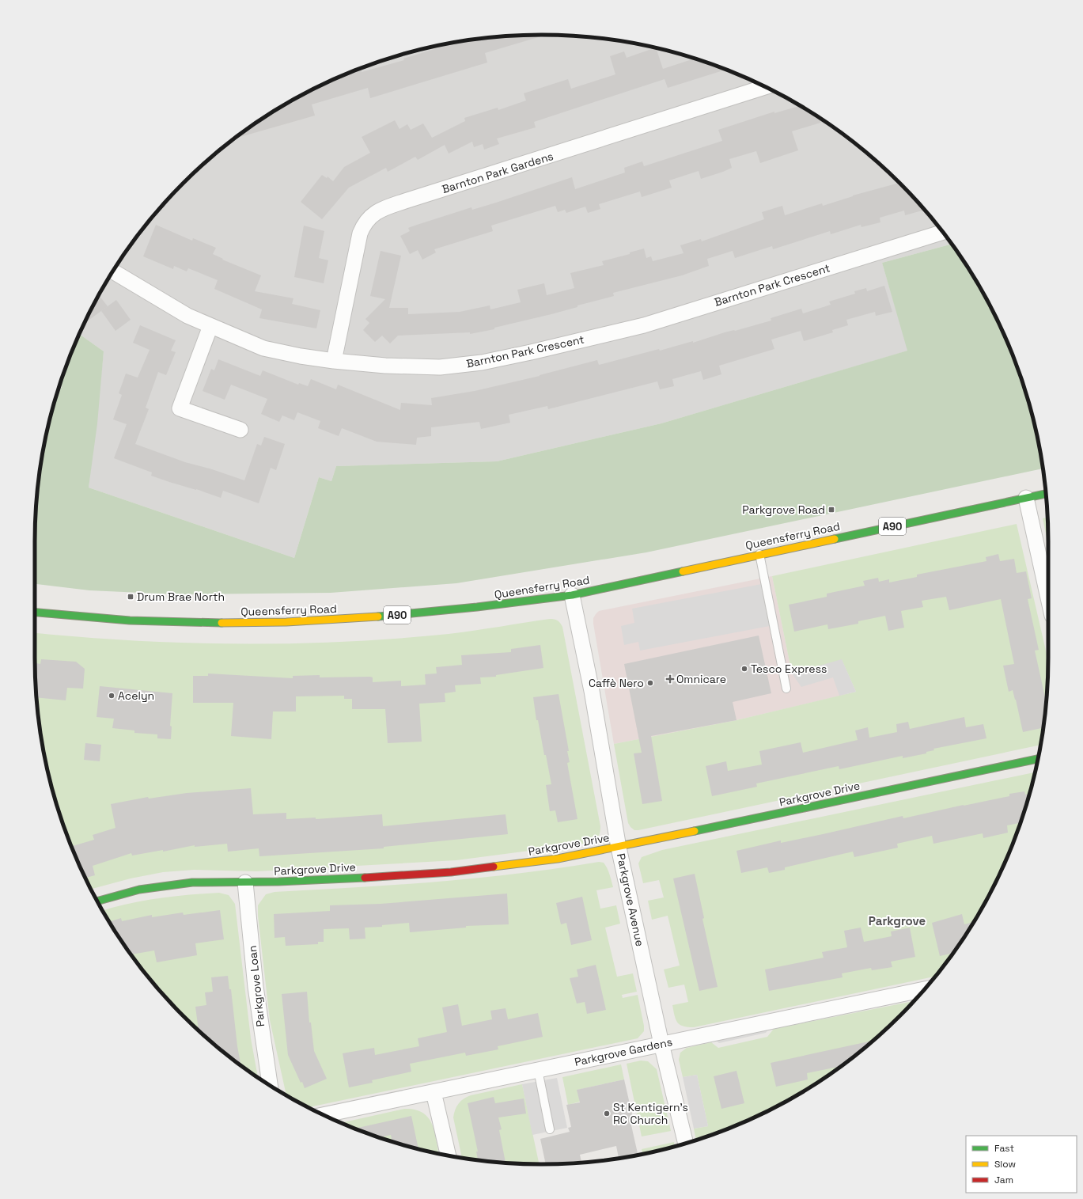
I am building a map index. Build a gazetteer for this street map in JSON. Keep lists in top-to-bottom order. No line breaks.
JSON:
{"streets":{"main road":["A90","Queensferry Road","Parkgrove Drive"],"street":["Barnton Park Gardens","Barnton Park Crescent","Parkgrove Avenue","Parkgrove Loan","Parkgrove Gardens"]},"crossings":[["Barnton Park Gardens","Barnton Park Crescent"],["Queensferry Road","Parkgrove Avenue"],["Parkgrove Drive","Parkgrove Avenue"],["Parkgrove Drive","Parkgrove Loan"],["Parkgrove Avenue","Parkgrove Gardens"]],"districts":["Parkgrove"],"places":{"transit":["Parkgrove Road","Drum Brae North"],"other":["Tesco Express","Caffè Nero","Acelyn","St Kentigern’s RC Church"],"health":["Omnicare"]},"legend":["Fast","Slow","Jam"]}
